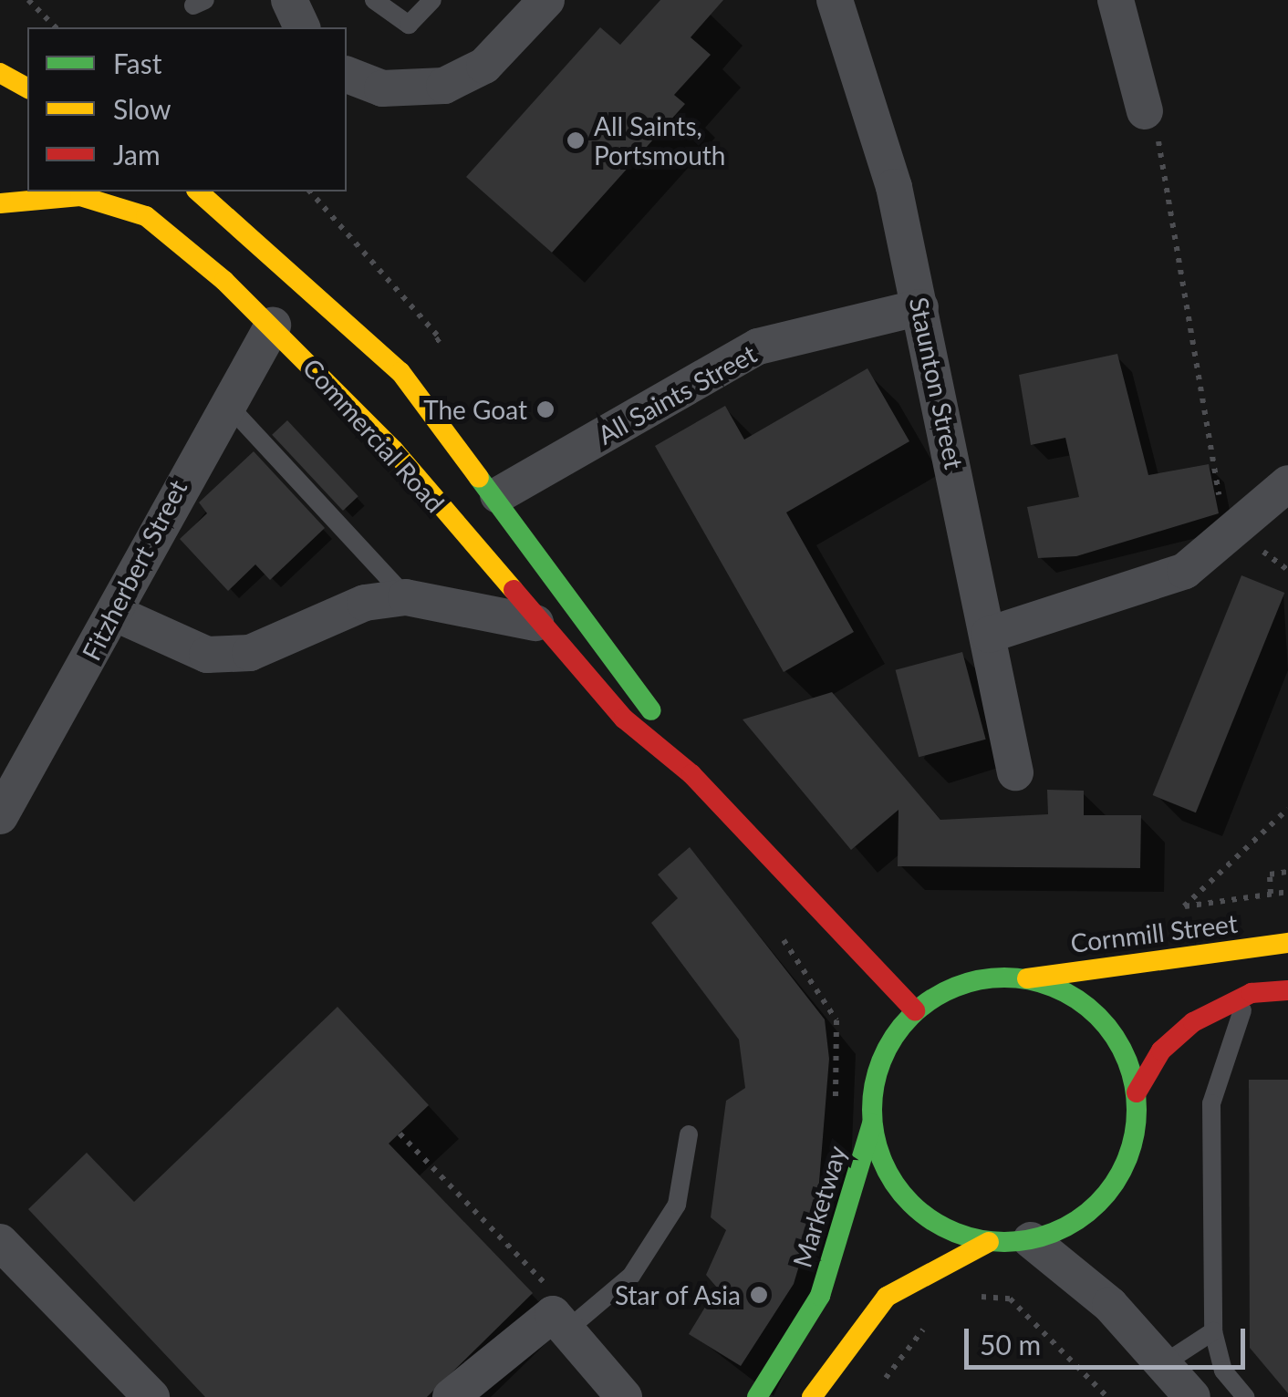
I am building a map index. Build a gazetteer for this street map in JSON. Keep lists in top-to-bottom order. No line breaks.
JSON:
{"streets":{"main road":["Commercial Road","Cornmill Street","Marketway"],"street":["Staunton Street","All Saints Street","Fitzherbert Street"]},"crossings":[["Staunton Street","All Saints Street"],["All Saints Street","Commercial Road"],["Commercial Road","Fitzherbert Street"],["Commercial Road","Cornmill Street"],["Commercial Road","Marketway"],["Cornmill Street","Marketway"]],"places":["All Saints, Portsmouth","The Goat","Star of Asia"],"legend":["Fast","Slow","Jam"],"scale_bar":"50 m"}
